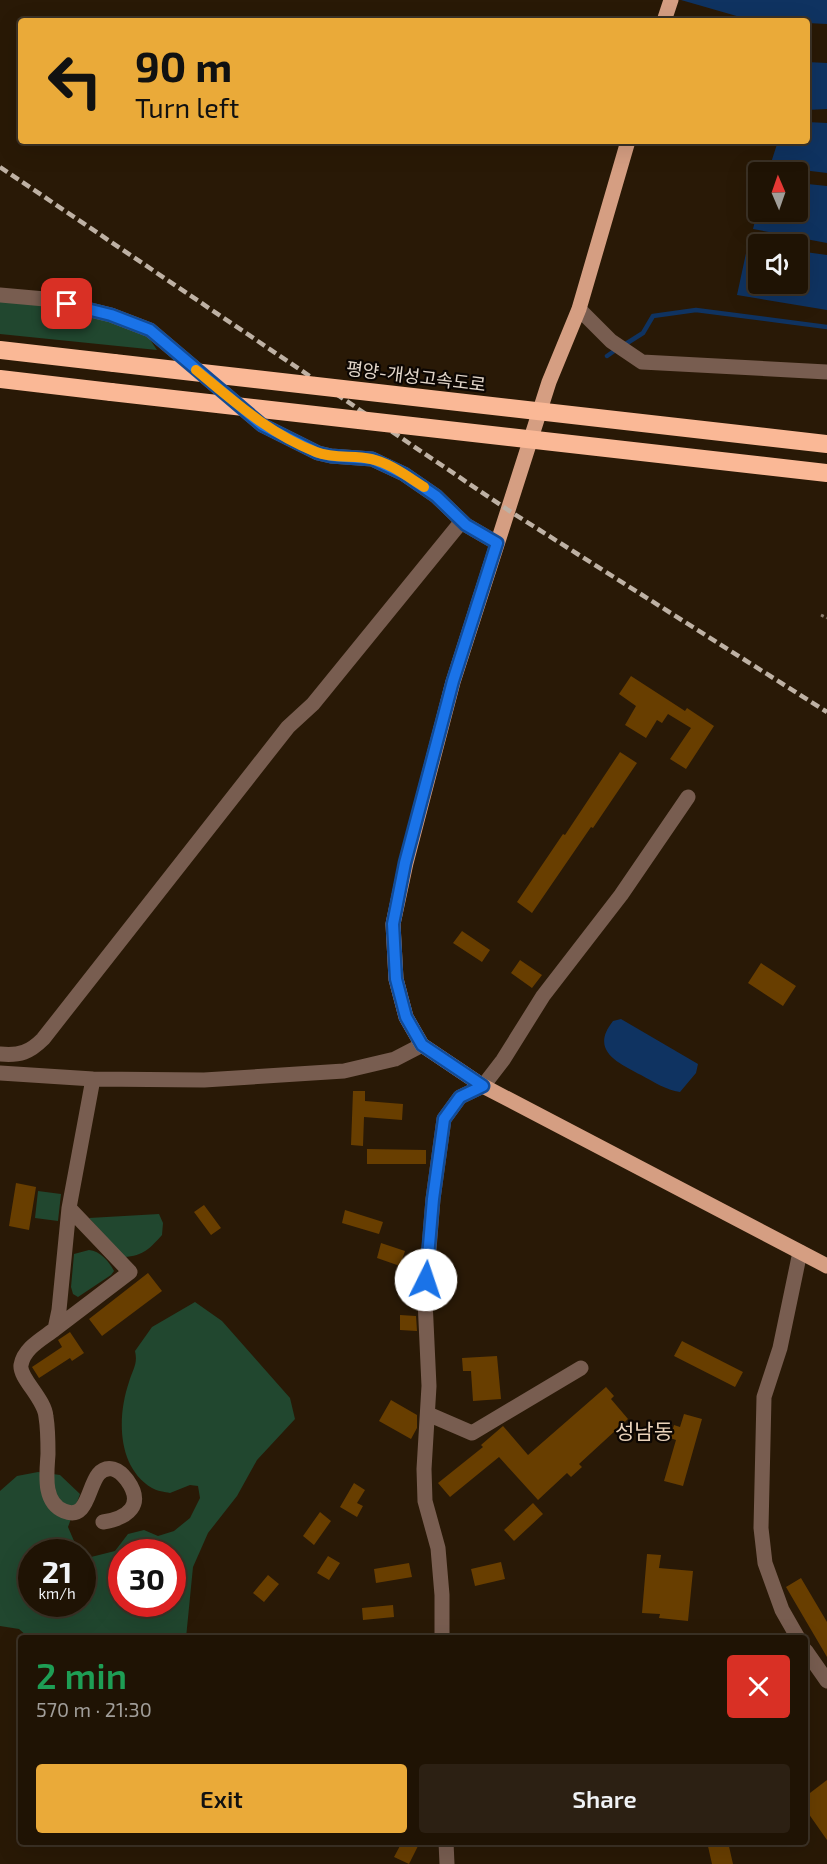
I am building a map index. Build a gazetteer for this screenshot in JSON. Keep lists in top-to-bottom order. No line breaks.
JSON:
{"streets":{"highway":["평양-개성고속도로"]},"districts":["성남동"],"north":"top","page":{"turn":["90 m","Turn left"],"speed":"21 km/h","limit":"30","heading":["2 min","570 m · 21:30"],"buttons":["Exit","Share"]}}
